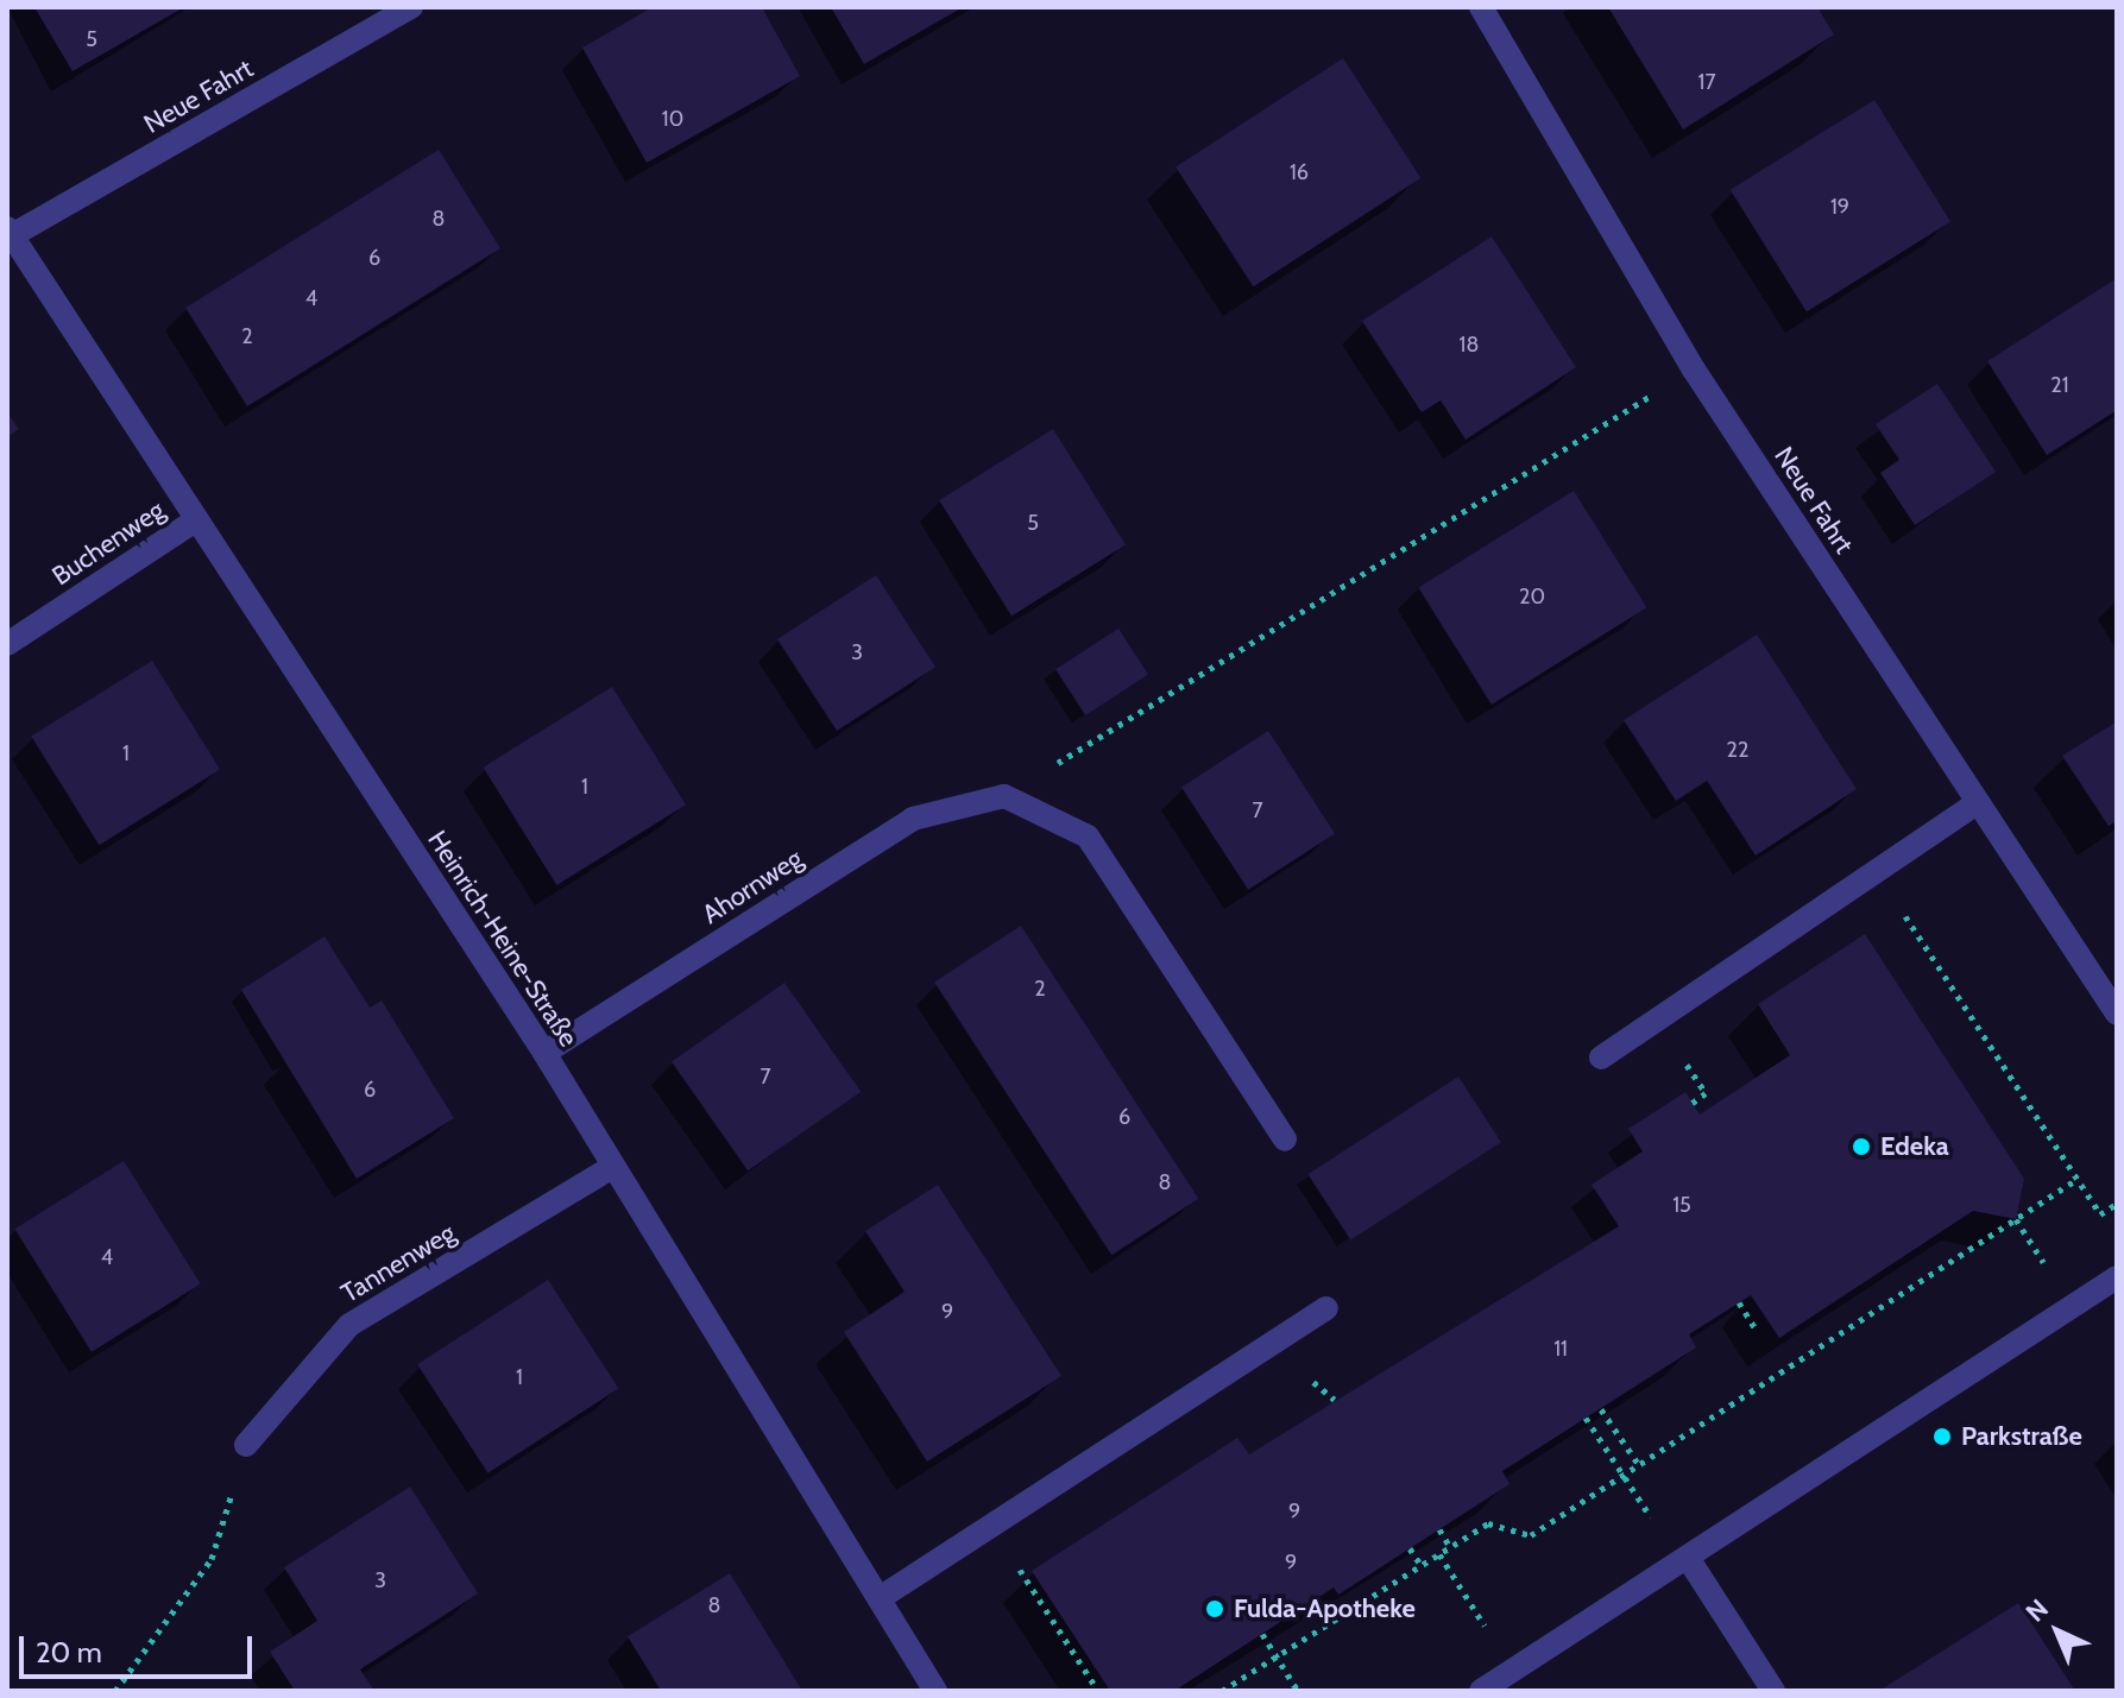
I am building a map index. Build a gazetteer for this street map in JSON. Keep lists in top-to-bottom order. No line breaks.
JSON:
{"streets":{"street":["Neue Fahrt","Buchenweg","Ahornweg","Heinrich-Heine-Straße","Tannenweg"]},"crossings":[["Neue Fahrt","Heinrich-Heine-Straße"],["Buchenweg","Heinrich-Heine-Straße"],["Ahornweg","Heinrich-Heine-Straße"],["Heinrich-Heine-Straße","Tannenweg"]],"places":["Edeka","Parkstraße","Fulda-Apotheke"],"house_numbers":["5","17","10","16","19","8","6","4","2","18","21","5","20","3","22","1","1","7","2","7","6","6","8","15","4","9","11","1","9","9","3","8"],"scale_bar":"20 m","north":"top left"}
